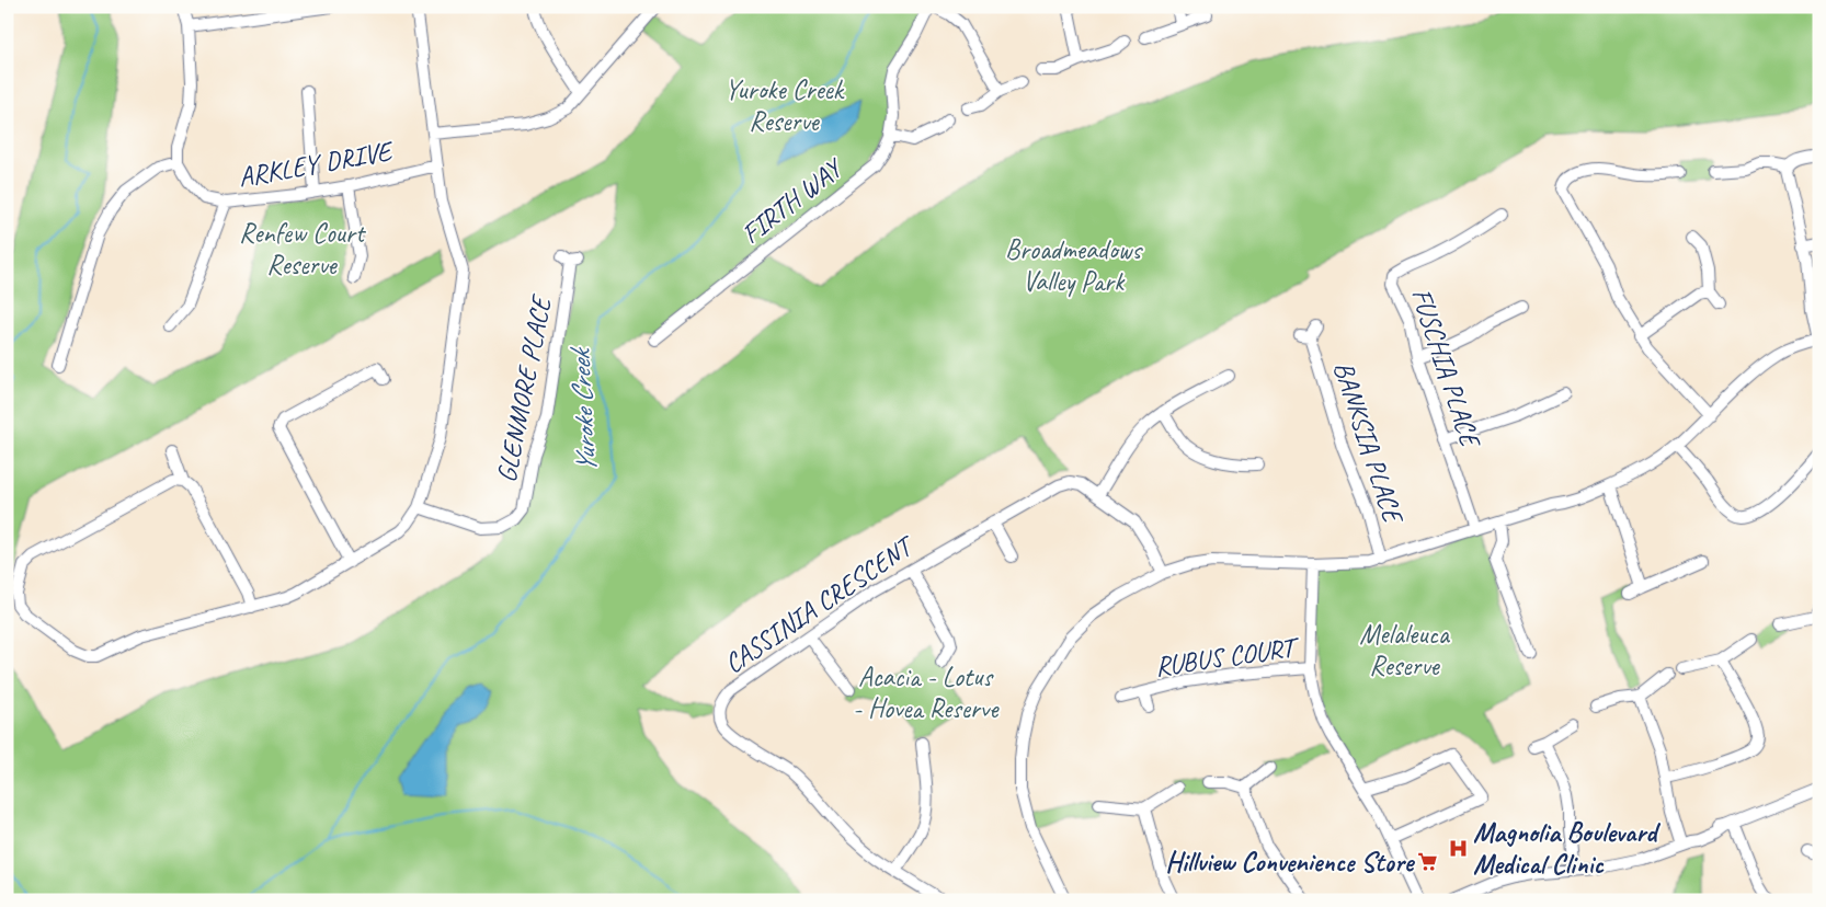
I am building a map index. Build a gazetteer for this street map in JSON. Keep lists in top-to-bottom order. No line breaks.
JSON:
{"streets":{"street":["ARKLEY DRIVE","FIRTH WAY","FUSCHIA PLACE","GLENMORE PLACE","BANKSIA PLACE","CASSINIA CRESCENT","RUBUS COURT"]},"water":["Yuroke Creek"],"parks":["Yuroke Creek Reserve","Renfew Court Reserve","Broadmeadows Valley Park","Melaleuca Reserve","Acacia - Lotus - Hovea Reserve"],"places":{"hospital":["Magnolia Boulevard Medical Clinic"],"supermarket":["Hillview Convenience Store"]}}
